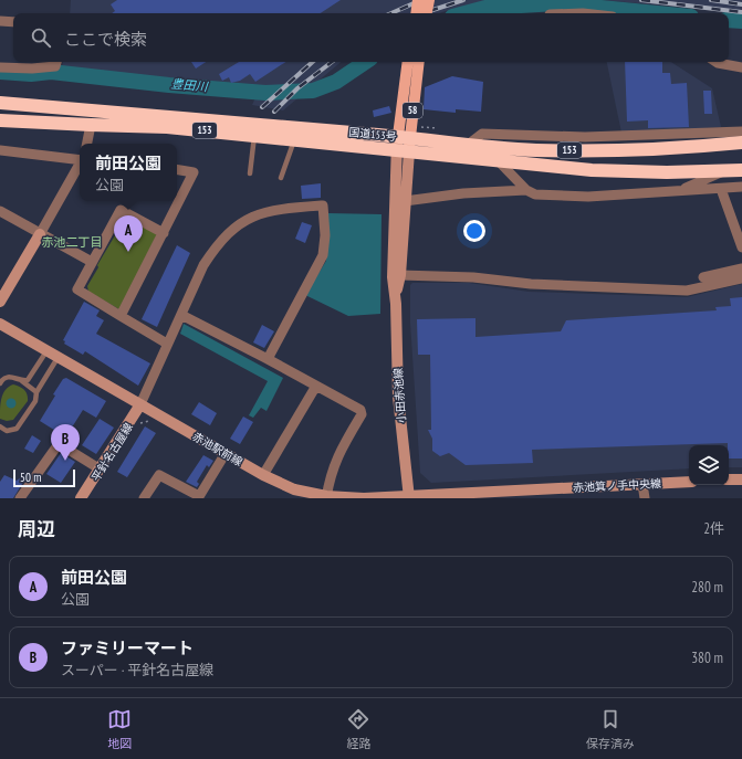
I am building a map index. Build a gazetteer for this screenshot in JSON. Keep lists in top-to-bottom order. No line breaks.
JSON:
{"streets":{"highway":["153","国道153号"],"main road":["58"],"street":["小田赤池線","赤池駅前線","平針名古屋線","赤池箕ノ手中央線"]},"crossings":[["58","国道153号"],["58","小田赤池線"],["国道153号","小田赤池線"],["小田赤池線","赤池駅前線"],["小田赤池線","赤池箕ノ手中央線"],["赤池駅前線","平針名古屋線"],["赤池駅前線","赤池箕ノ手中央線"]],"districts":["赤池二丁目"],"water":["豊田川"],"scale_bar":"50 m","page":{"search":"ここで検索","popup":["前田公園","公園"],"pins":["A","B"],"scale":"50 m","heading":["周辺","2件"],"list":[{"mark":"A","name":"前田公園","note":"公園","value":"280 m"},{"mark":"B","name":"ファミリーマート","note":"スーパー · 平針名古屋線","value":"380 m"}],"nav":["地図","経路","保存済み"]}}
